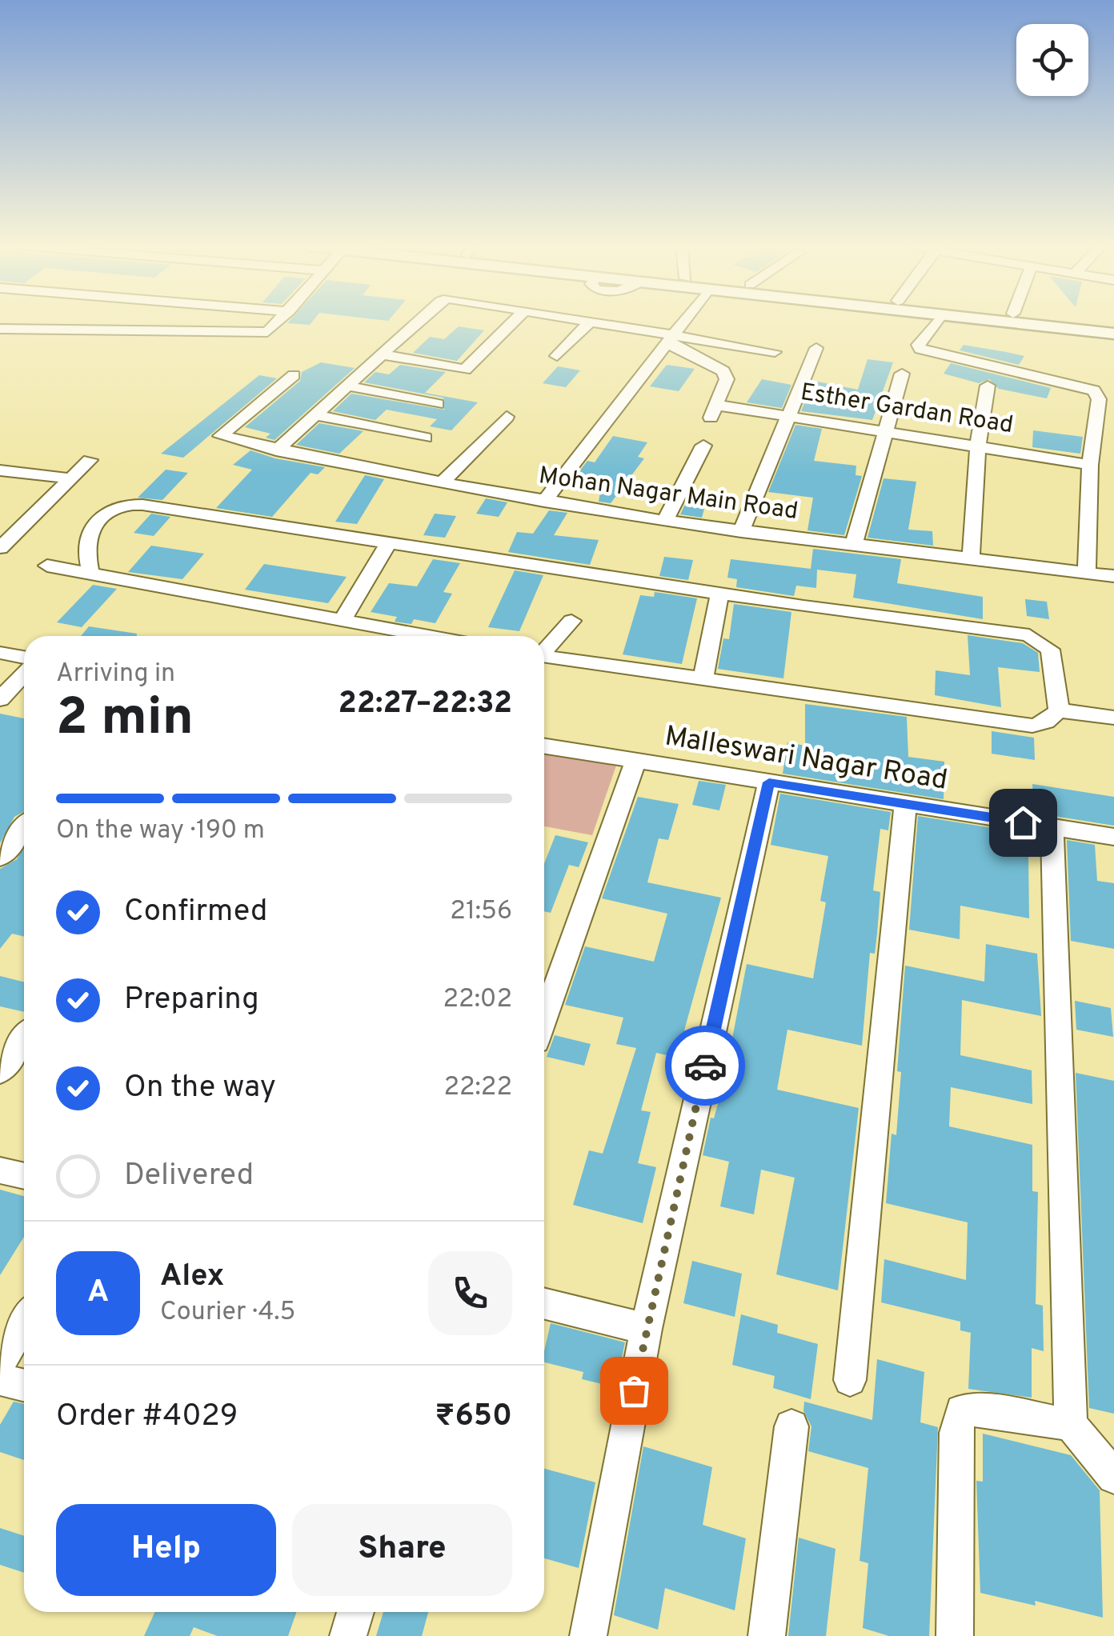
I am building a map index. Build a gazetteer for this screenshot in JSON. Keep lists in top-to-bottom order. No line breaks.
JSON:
{"streets":{"street":["Esther Gardan Road","Mohan Nagar Main Road","Malleswari Nagar Road"]},"page":{"heading":["2 min","Arriving in","22:27–22:32"],"panel":["Alex","Courier · 4.5","Order #4029","₹650"],"bar":"On the way · 190 m","list":[["Confirmed","21:56"],["Preparing","22:02"],["On the way","22:22"],"Delivered"],"round":"A","buttons":["Help","Share"]}}
